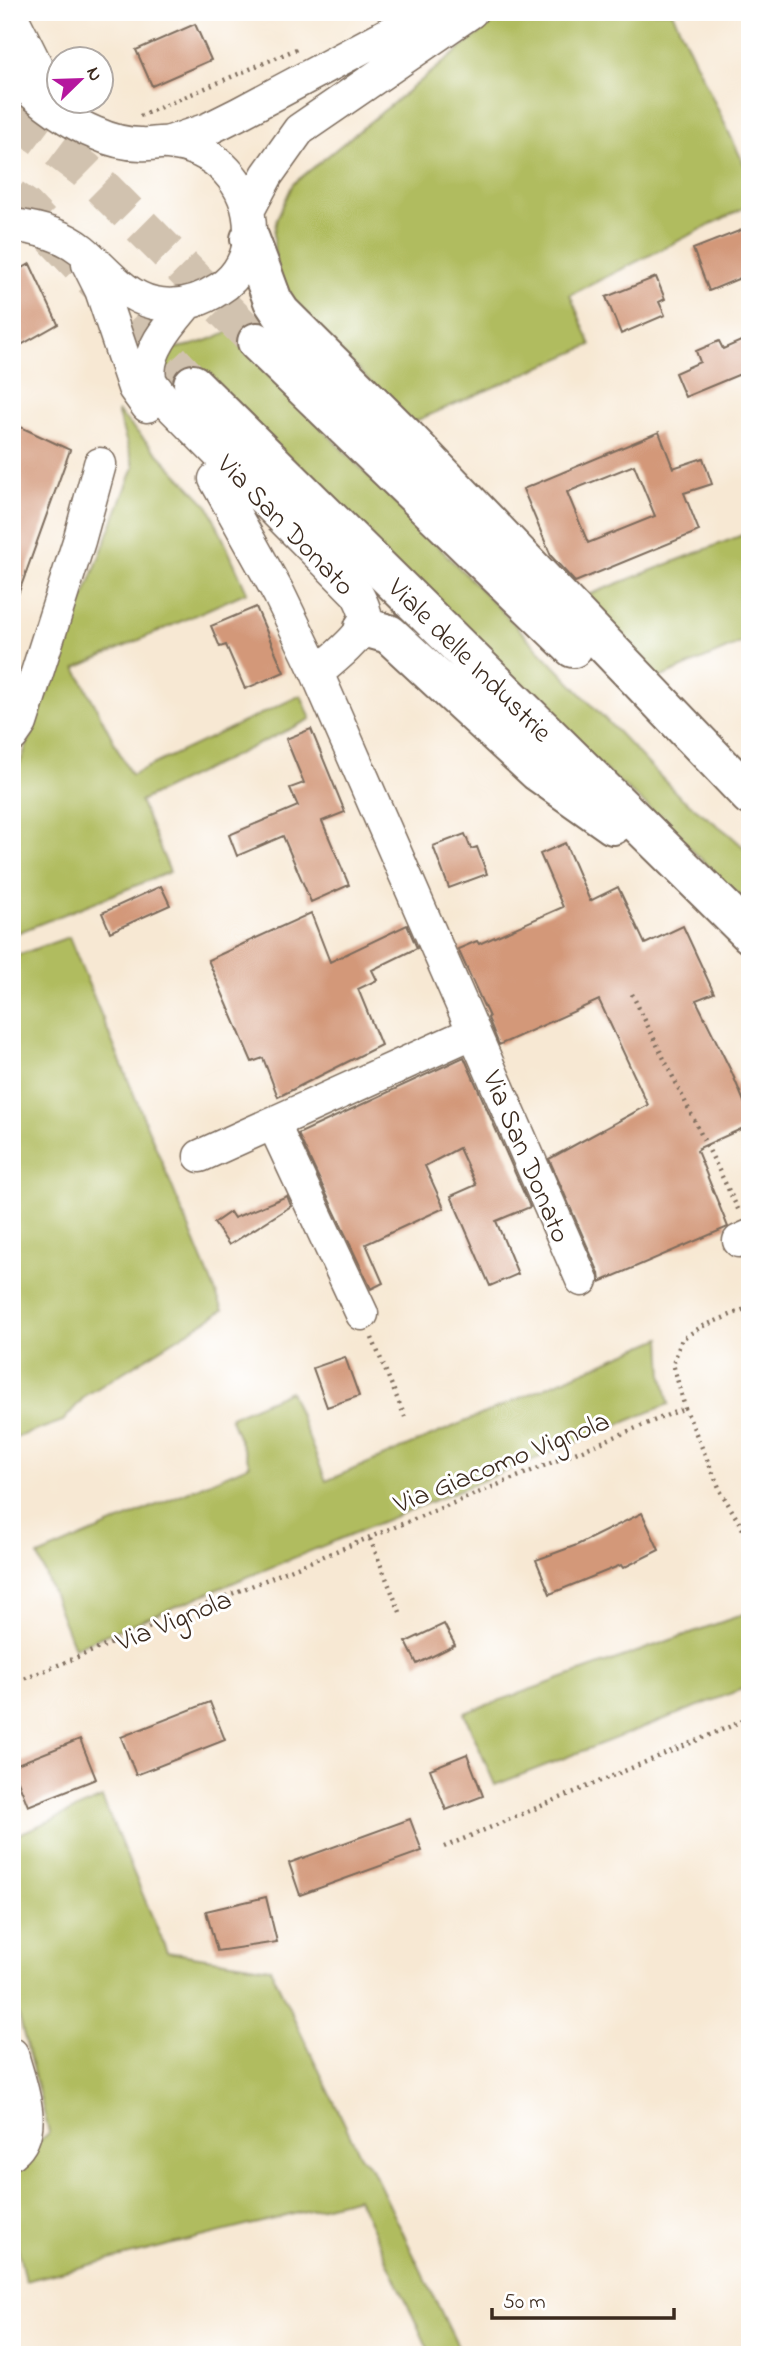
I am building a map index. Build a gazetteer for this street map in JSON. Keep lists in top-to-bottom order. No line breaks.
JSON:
{"streets":{"main road":["Viale delle Industrie"],"street":["Via San Donato"],"path":["Via Giacomo Vignola","Via Vignola"]},"crossings":[["Via San Donato","Viale delle Industrie"],["Via Giacomo Vignola","Via Vignola"]],"scale_bar":"50 m","north":"top right"}
